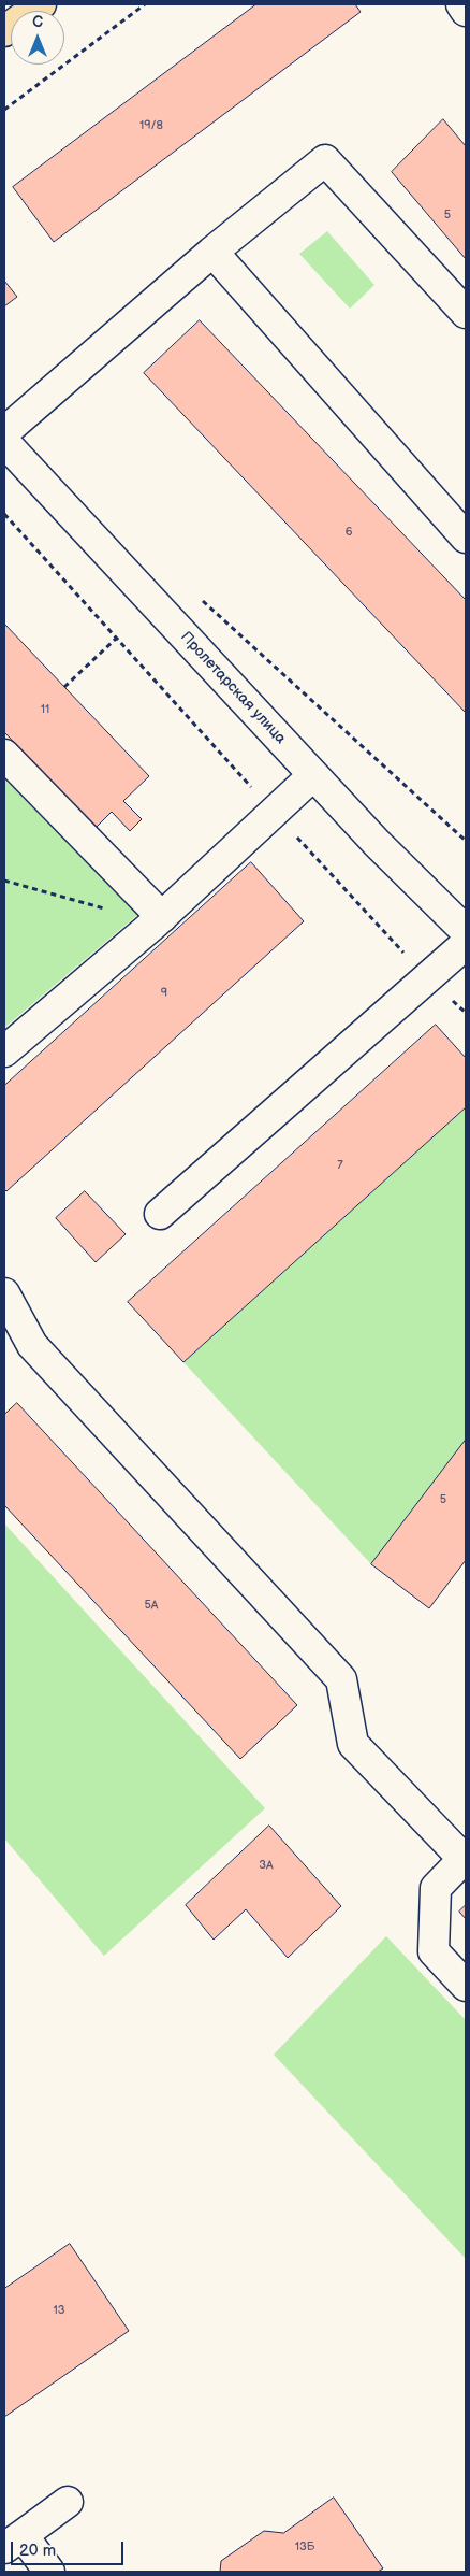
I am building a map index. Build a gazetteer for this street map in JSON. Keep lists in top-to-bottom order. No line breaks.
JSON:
{"streets":{"street":["Пролетарская улица"]},"house_numbers":["19/8","5","6","11","9","7","5","5А","3А","13","13Б"],"scale_bar":"20 m","north":"top"}
